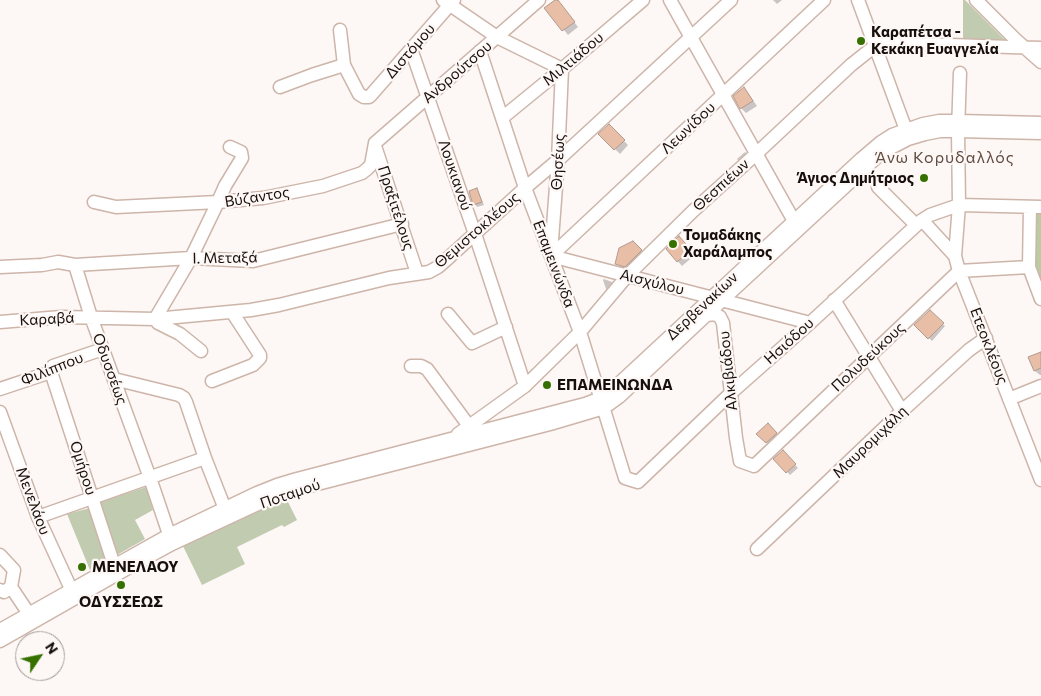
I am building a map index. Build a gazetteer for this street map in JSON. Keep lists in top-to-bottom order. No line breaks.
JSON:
{"streets":{"street":["Διστόμου","Μιλτιάδου","Ανδρούτσου","Λεωνίδου","Θησέως","Λουκιανού","Θεσπιέων","Βύζαντος","Πραξιτέλους","Θεμιστοκλέους","Ι. Μεταξά","Επαμεινώνδα","Αισχύλου","Δερβενακίων","Καραβά","Ησιόδου","Ετεοκλέους","Πολυδεύκους","Φιλίππου","Οδυσσέως","Αλκιβιάδου","Μαυρομιχάλη","Ομήρου","Ποταμού","Μενελάου"]},"crossings":[["Διστόμου","Λουκιανού"],["Μιλτιάδου","Θησέως"],["Μιλτιάδου","Επαμεινώνδα"],["Ανδρούτσου","Λουκιανού"],["Ανδρούτσου","Βύζαντος"],["Ανδρούτσου","Πραξιτέλους"],["Ανδρούτσου","Επαμεινώνδα"],["Λεωνίδου","Θησέως"],["Λεωνίδου","Επαμεινώνδα"],["Λεωνίδου","Αισχύλου"],["Θησέως","Θεμιστοκλέους"],["Θησέως","Επαμεινώνδα"],["Θησέως","Αισχύλου"],["Λουκιανού","Θεσπιέων"],["Λουκιανού","Θεμιστοκλέους"],["Θεσπιέων","Επαμεινώνδα"],["Θεσπιέων","Αισχύλου"],["Θεσπιέων","Ποταμού"],["Βύζαντος","Πραξιτέλους"],["Βύζαντος","Θεμιστοκλέους"],["Βύζαντος","Ι. Μεταξά"],["Βύζαντος","Καραβά"],["Πραξιτέλους","Θεμιστοκλέους"],["Πραξιτέλους","Ι. Μεταξά"],["Θεμιστοκλέους","Επαμεινώνδα"],["Θεμιστοκλέους","Καραβά"],["Ι. Μεταξά","Οδυσσέως"],["Επαμεινώνδα","Αισχύλου"],["Επαμεινώνδα","Δερβενακίων"],["Επαμεινώνδα","Ησιόδου"],["Επαμεινώνδα","Ποταμού"],["Αισχύλου","Δερβενακίων"],["Αισχύλου","Ησιόδου"],["Δερβενακίων","Αλκιβιάδου"],["Δερβενακίων","Ποταμού"],["Καραβά","Οδυσσέως"],["Ησιόδου","Ετεοκλέους"],["Ησιόδου","Αλκιβιάδου"],["Ετεοκλέους","Πολυδεύκους"],["Ετεοκλέους","Μαυρομιχάλη"],["Πολυδεύκους","Αλκιβιάδου"],["Φιλίππου","Οδυσσέως"],["Φιλίππου","Ομήρου"],["Οδυσσέως","Ποταμού"],["Ομήρου","Ποταμού"],["Ποταμού","Μενελάου"]],"districts":["Άνω Κορυδαλλός"],"places":["Καραπέτσα - Κεκάκη Ευαγγελία","Άγιος Δημήτριος","Τομαδάκης Χαράλαμπος","ΕΠΑΜΕΙΝΩΝΔΑ","ΜΕΝΕΛΑΟΥ","ΟΔYΣΣΕΩΣ"],"north":"top right"}
